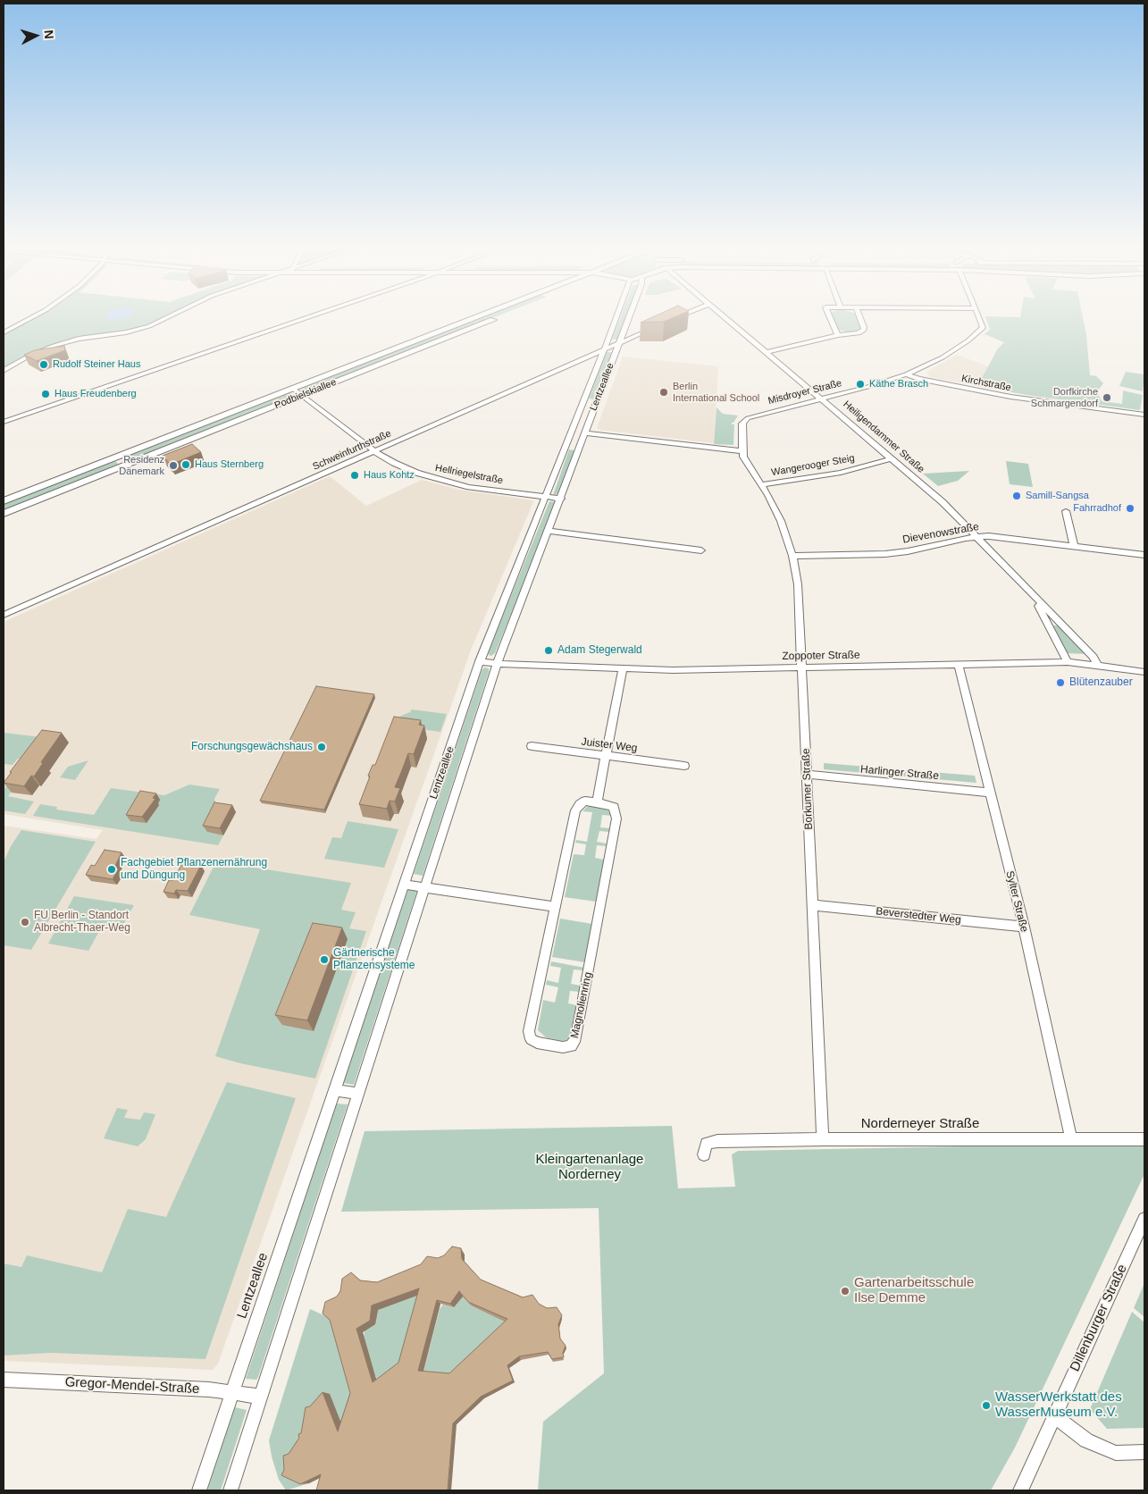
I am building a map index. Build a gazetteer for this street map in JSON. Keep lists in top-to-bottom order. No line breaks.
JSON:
{"streets":{"street":["Kirchstraße","Lentzeallee","Misdroyer Straße","Podbielskiallee","Heiligendammer Straße","Schweinfurthstraße","Wangerooger Steig","Hellriegelstraße","Dievenowstraße","Zoppoter Straße","Juister Weg","Harlinger Straße","Borkumer Straße","Sylter Straße","Beverstedter Weg","Magnolienring","Norderneyer Straße","Dillenburger Straße","Gregor-Mendel-Straße"]},"crossings":[["Kirchstraße","Misdroyer Straße"],["Lentzeallee","Schweinfurthstraße"],["Lentzeallee","Hellriegelstraße"],["Lentzeallee","Zoppoter Straße"],["Lentzeallee","Gregor-Mendel-Straße"],["Misdroyer Straße","Heiligendammer Straße"],["Misdroyer Straße","Borkumer Straße"],["Podbielskiallee","Hellriegelstraße"],["Heiligendammer Straße","Wangerooger Steig"],["Heiligendammer Straße","Dievenowstraße"],["Heiligendammer Straße","Zoppoter Straße"],["Schweinfurthstraße","Hellriegelstraße"],["Wangerooger Steig","Borkumer Straße"],["Dievenowstraße","Borkumer Straße"],["Zoppoter Straße","Borkumer Straße"],["Zoppoter Straße","Sylter Straße"],["Harlinger Straße","Borkumer Straße"],["Harlinger Straße","Sylter Straße"],["Borkumer Straße","Beverstedter Weg"],["Borkumer Straße","Norderneyer Straße"],["Sylter Straße","Beverstedter Weg"],["Sylter Straße","Norderneyer Straße"]],"parks":["Kleingartenanlage Norderney"],"places":["Rudolf Steiner Haus","Käthe Brasch","Berlin International School","Haus Freudenberg","Dorfkirche Schmargendorf","Haus Sternberg","Residenz Dänemark","Haus Kohtz","Samill-Sangsa","Fahrradhof","Adam Stegerwald","Blütenzauber","Forschungsgewächshaus","Fachgebiet Pflanzenernährung und Düngung","FU Berlin - Standort Albrecht-Thaer-Weg","Gärtnerische Pflanzensysteme","Gartenarbeitsschule Ilse Demme","WasserWerkstatt des WasserMuseum e.V."],"north":"right"}
